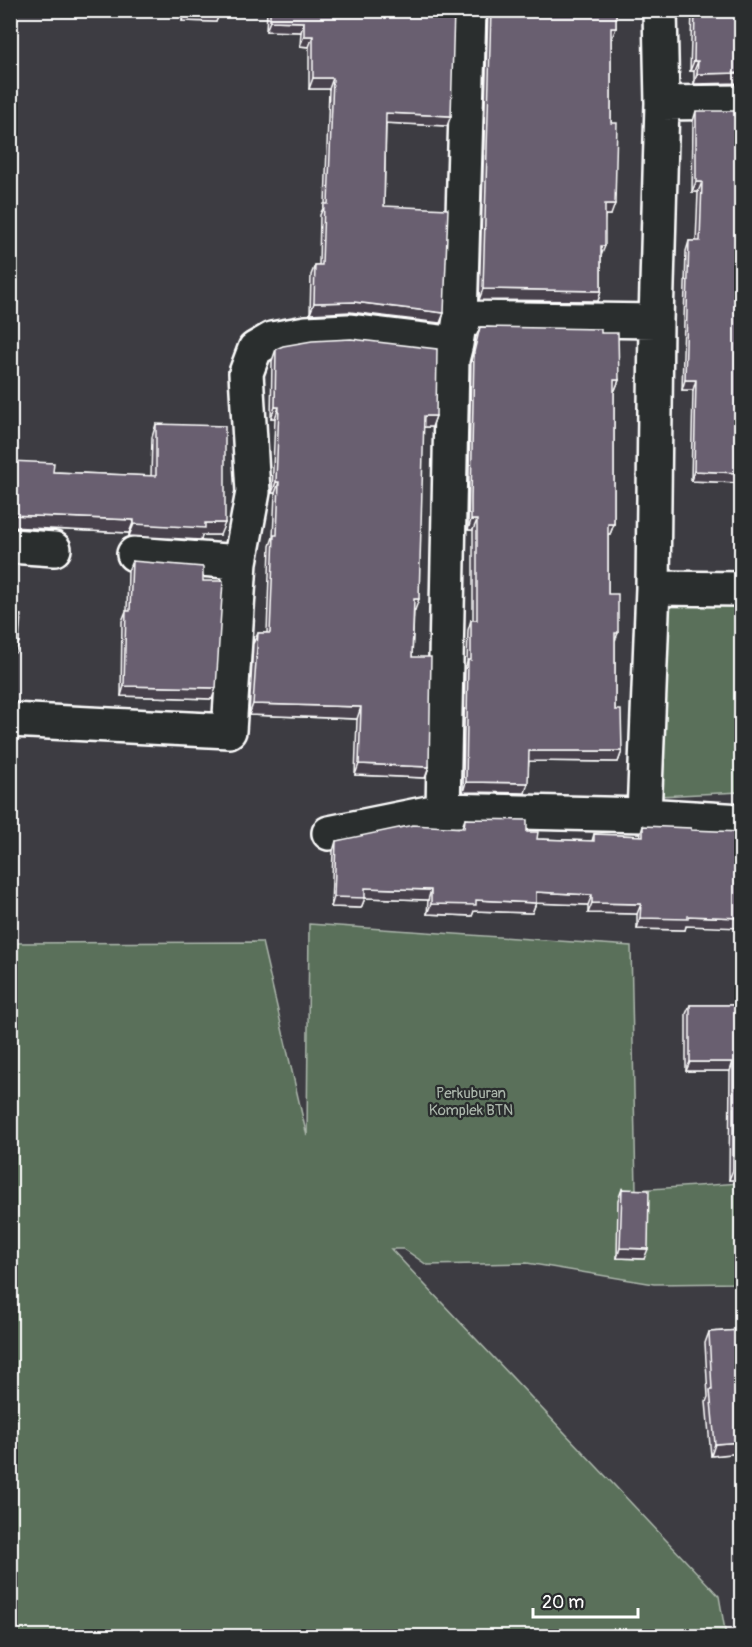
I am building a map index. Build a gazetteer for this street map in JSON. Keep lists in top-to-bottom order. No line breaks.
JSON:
{"parks":["Perkuburan Komplek BTN"],"scale_bar":"20 m"}
